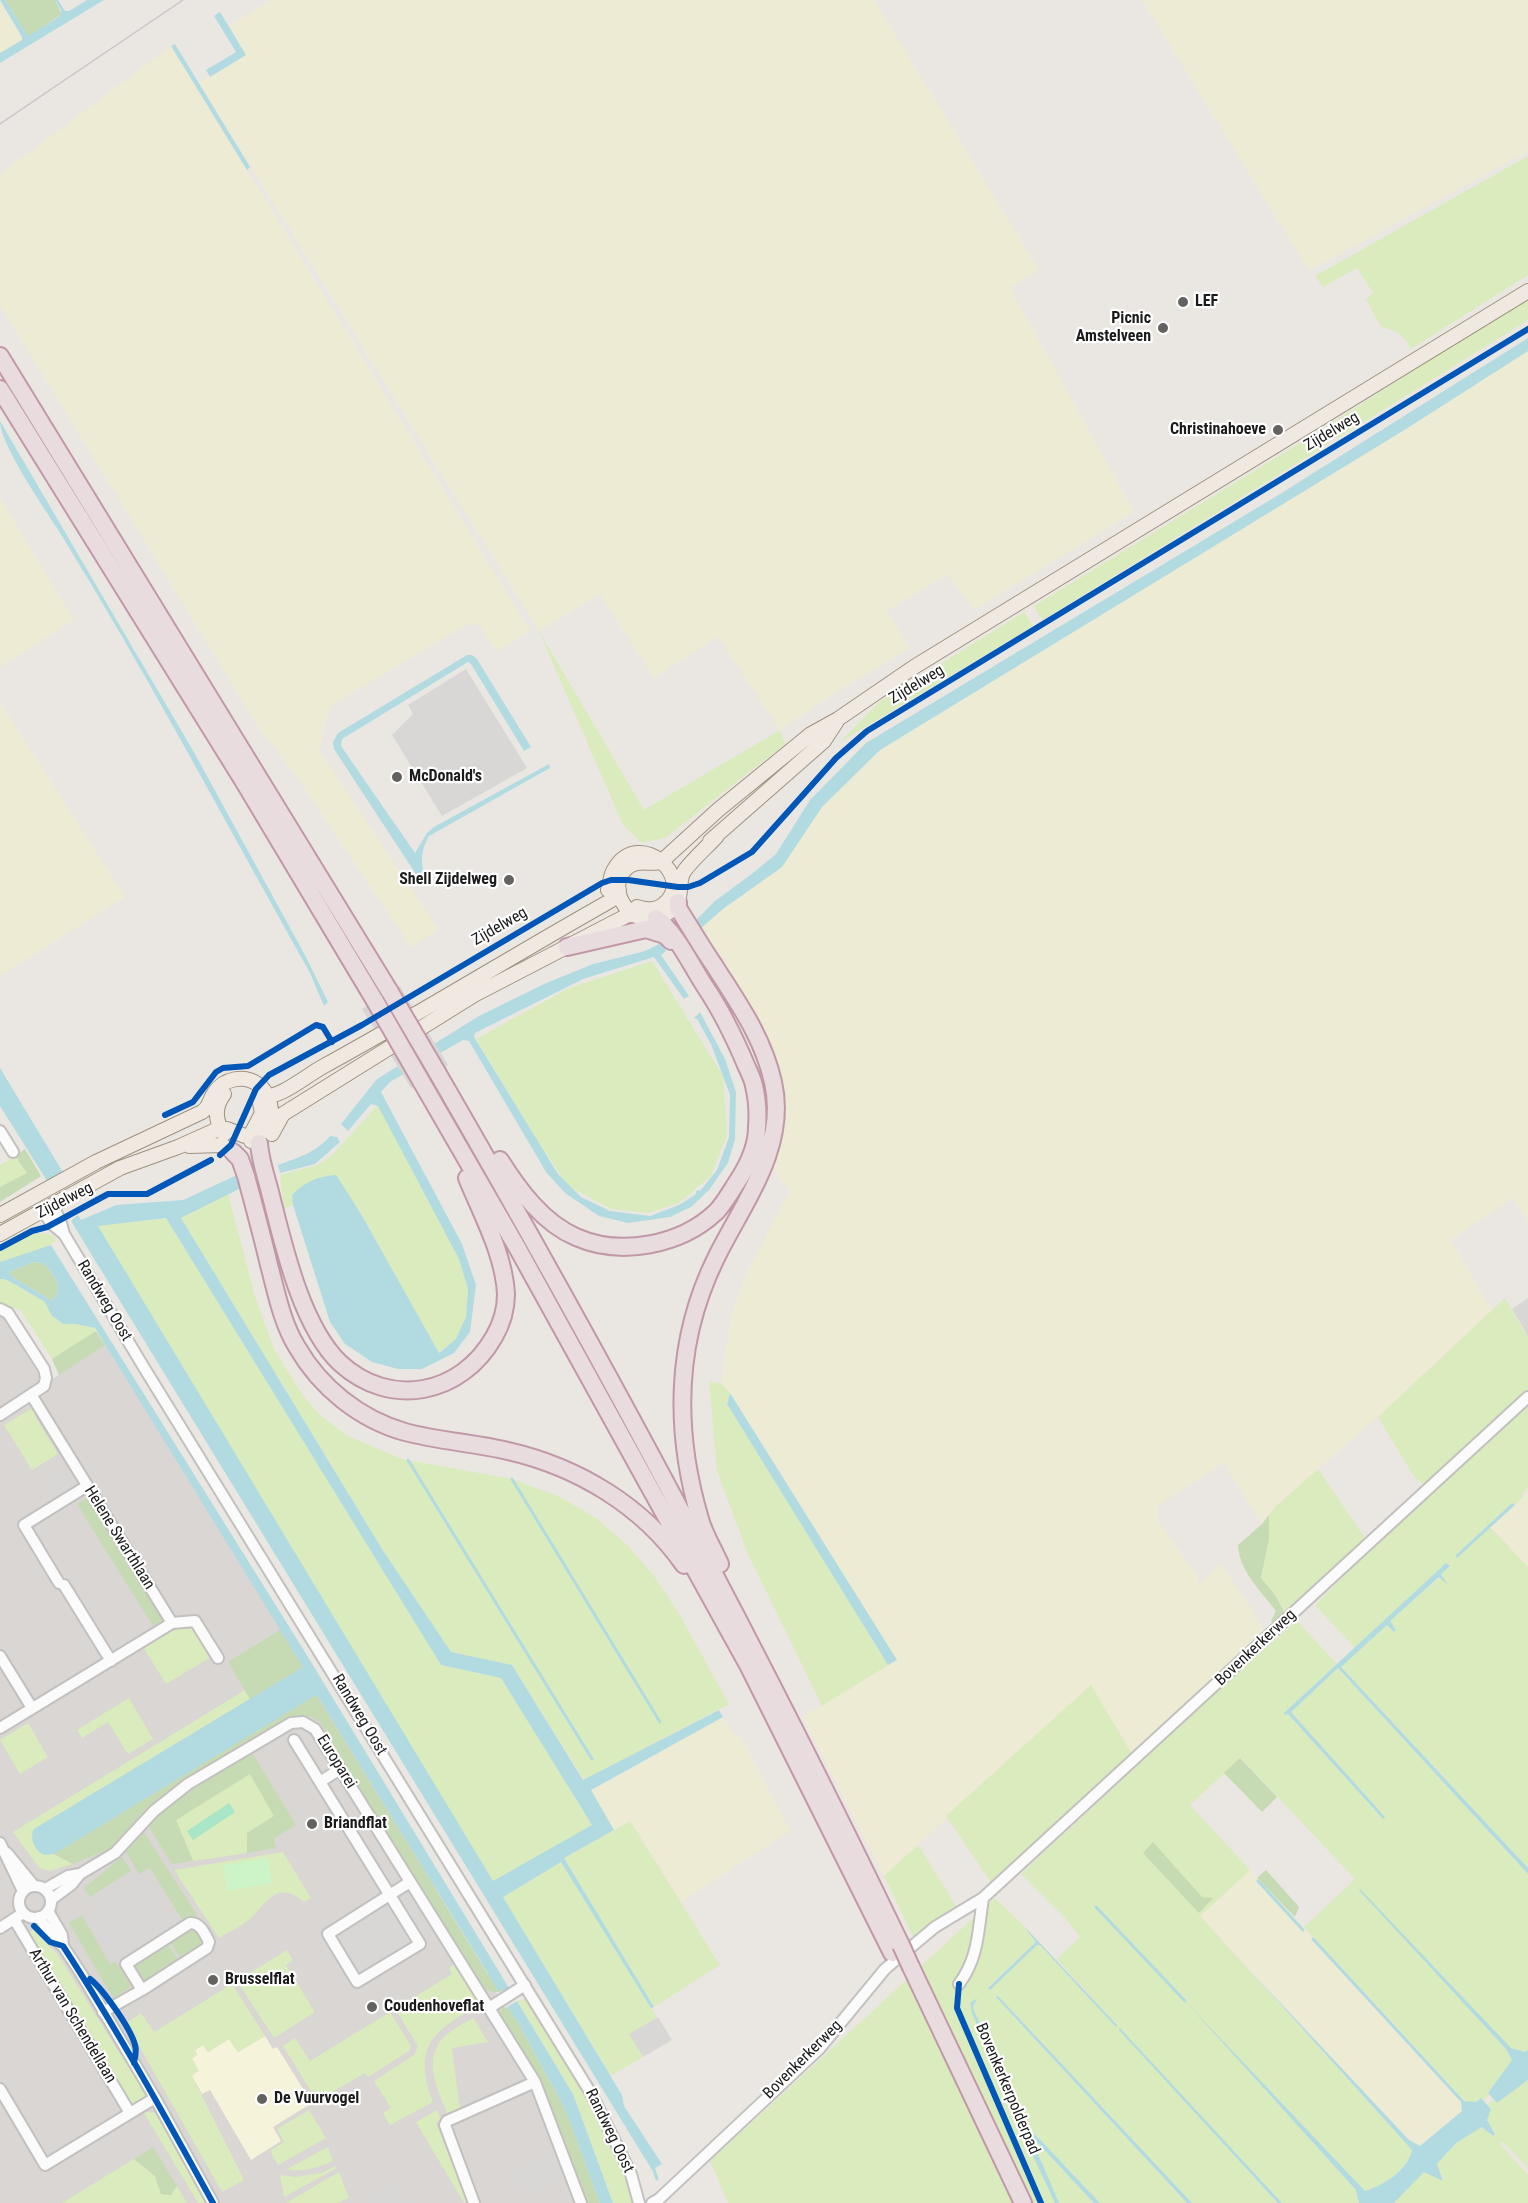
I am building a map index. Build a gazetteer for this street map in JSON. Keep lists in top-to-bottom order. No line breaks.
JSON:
{"streets":{"main road":["Zijdelweg"],"street":["Randweg Oost","Helene Swarthlaan","Bovenkerkerweg","Europarei","Arthur van Schendellaan"],"cycle path":["Bovenkerkerpolderpad"]},"crossings":[["Zijdelweg","Randweg Oost"],["Europarei","Arthur van Schendellaan"]],"places":["LEF","Picnic Amstelveen","Christinahoeve","McDonald's","Shell Zijdelweg","Briandflat","Brusselflat","Coudenhoveflat","De Vuurvogel"]}
